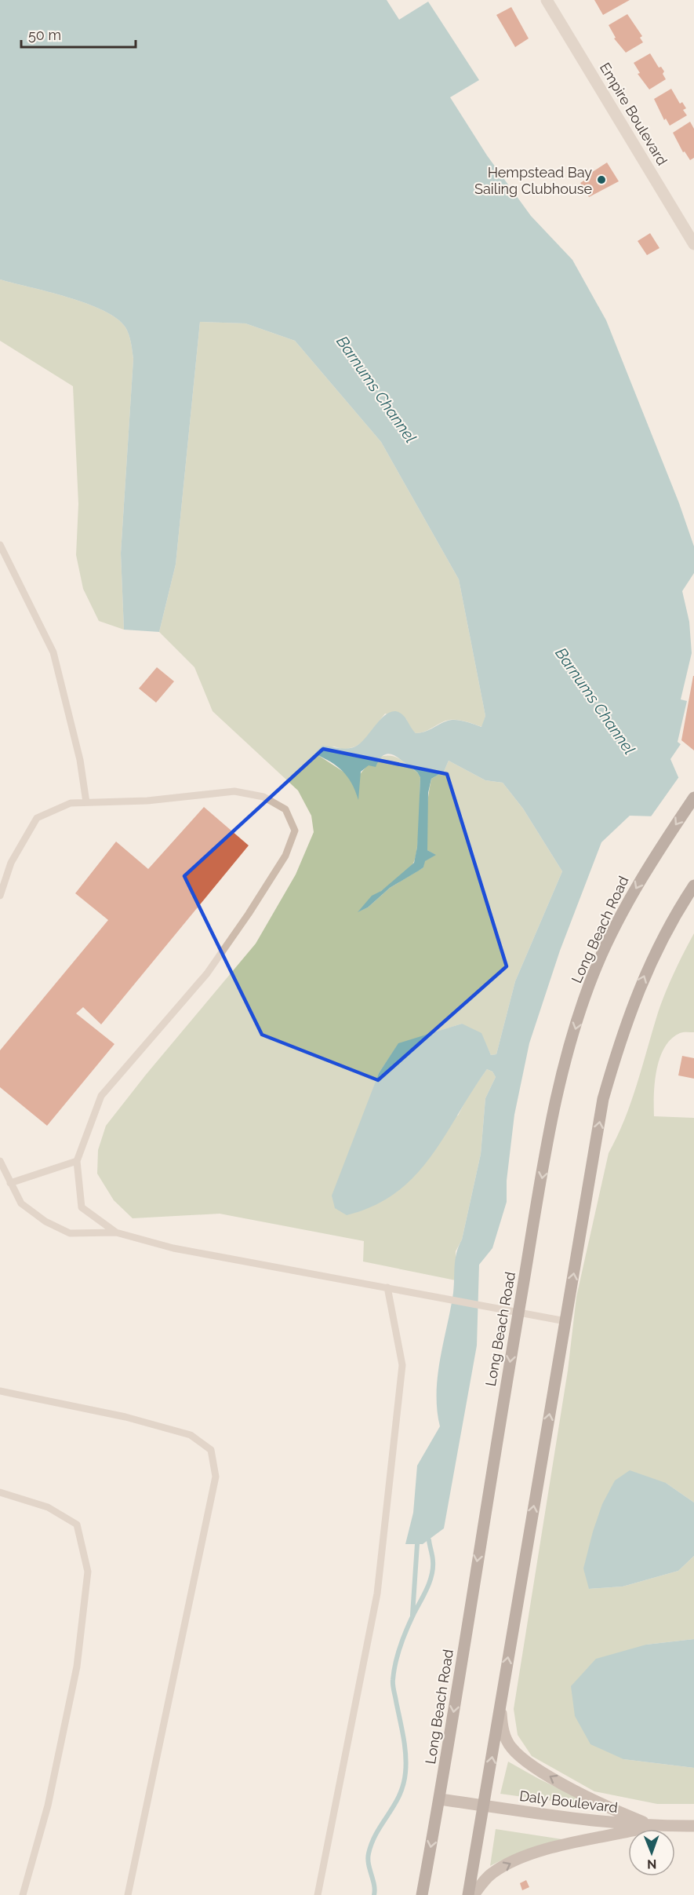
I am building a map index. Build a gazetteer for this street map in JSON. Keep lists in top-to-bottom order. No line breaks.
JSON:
{"streets":{"main road":["Long Beach Road","Daly Boulevard"],"street":["Empire Boulevard"]},"crossings":[["Long Beach Road","Daly Boulevard"]],"water":["Barnums Channel"],"places":["Hempstead Bay Sailing Clubhouse"],"scale_bar":"50 m","north":"bottom"}
